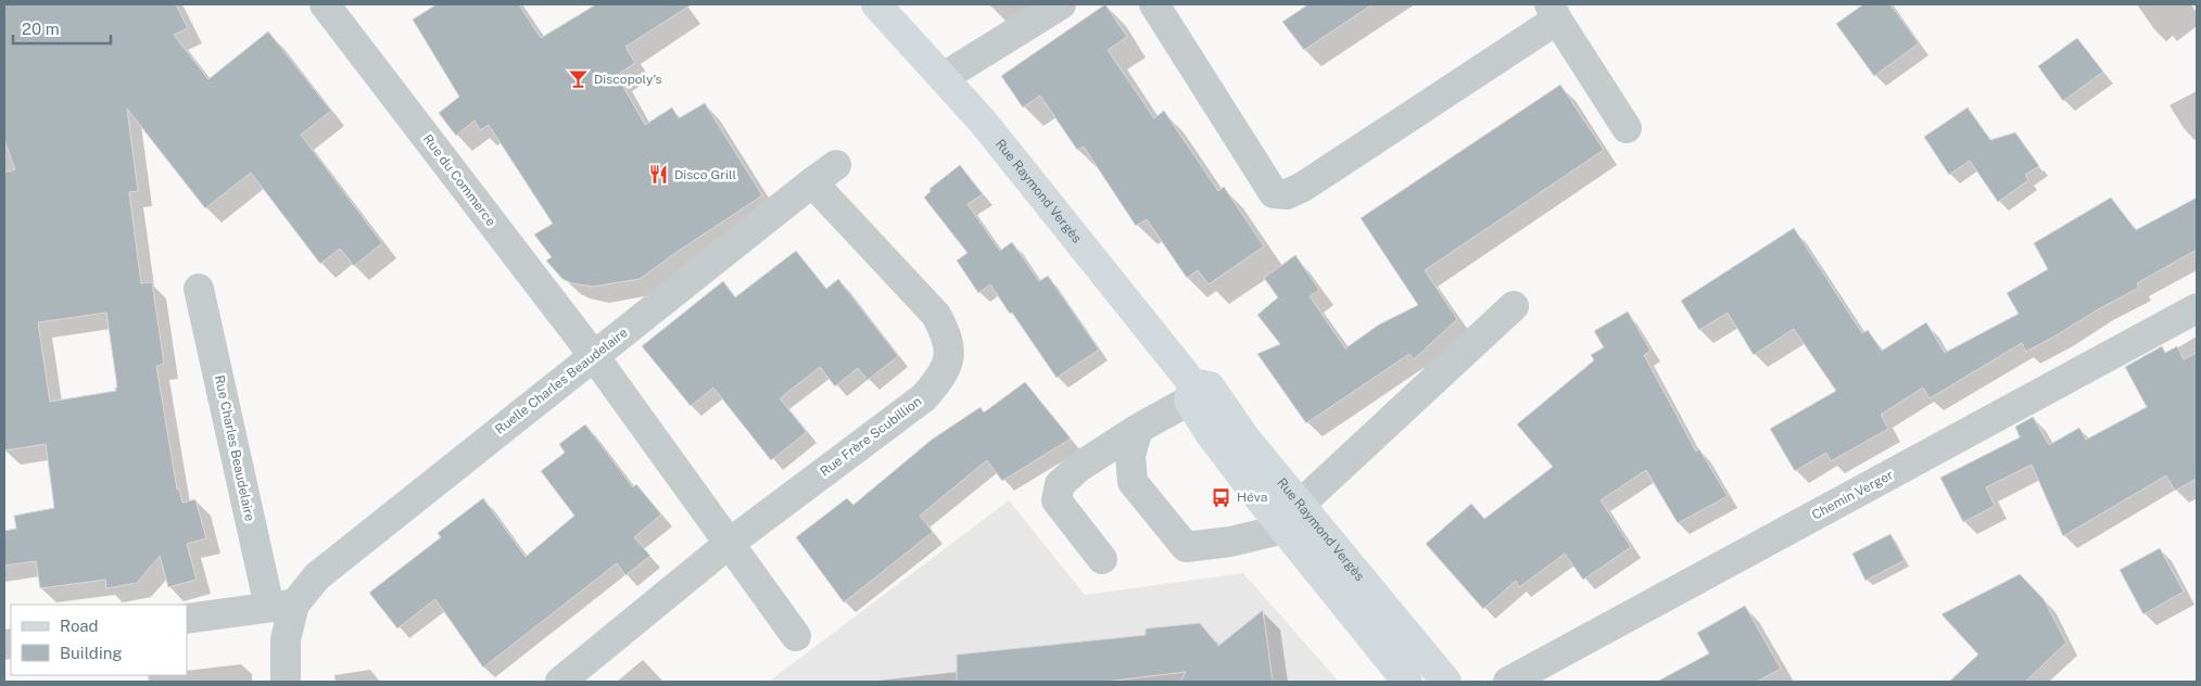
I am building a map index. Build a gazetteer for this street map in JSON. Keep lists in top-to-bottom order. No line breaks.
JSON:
{"streets":{"main road":["Rue Raymond Vergès"],"street":["Rue du Commerce","Ruelle Charles Beaudelaire","Rue Frère Scubillion","Rue Charles Beaudelaire","Chemin Verger"]},"crossings":[["Rue du Commerce","Ruelle Charles Beaudelaire"],["Ruelle Charles Beaudelaire","Rue Frère Scubillion"],["Ruelle Charles Beaudelaire","Rue Charles Beaudelaire"]],"places":{"bar":["Discopoly’s"],"restaurant":["Disco Grill"],"bus stop":["Héva"]},"legend":["Road","Building"],"scale_bar":"20 m"}
